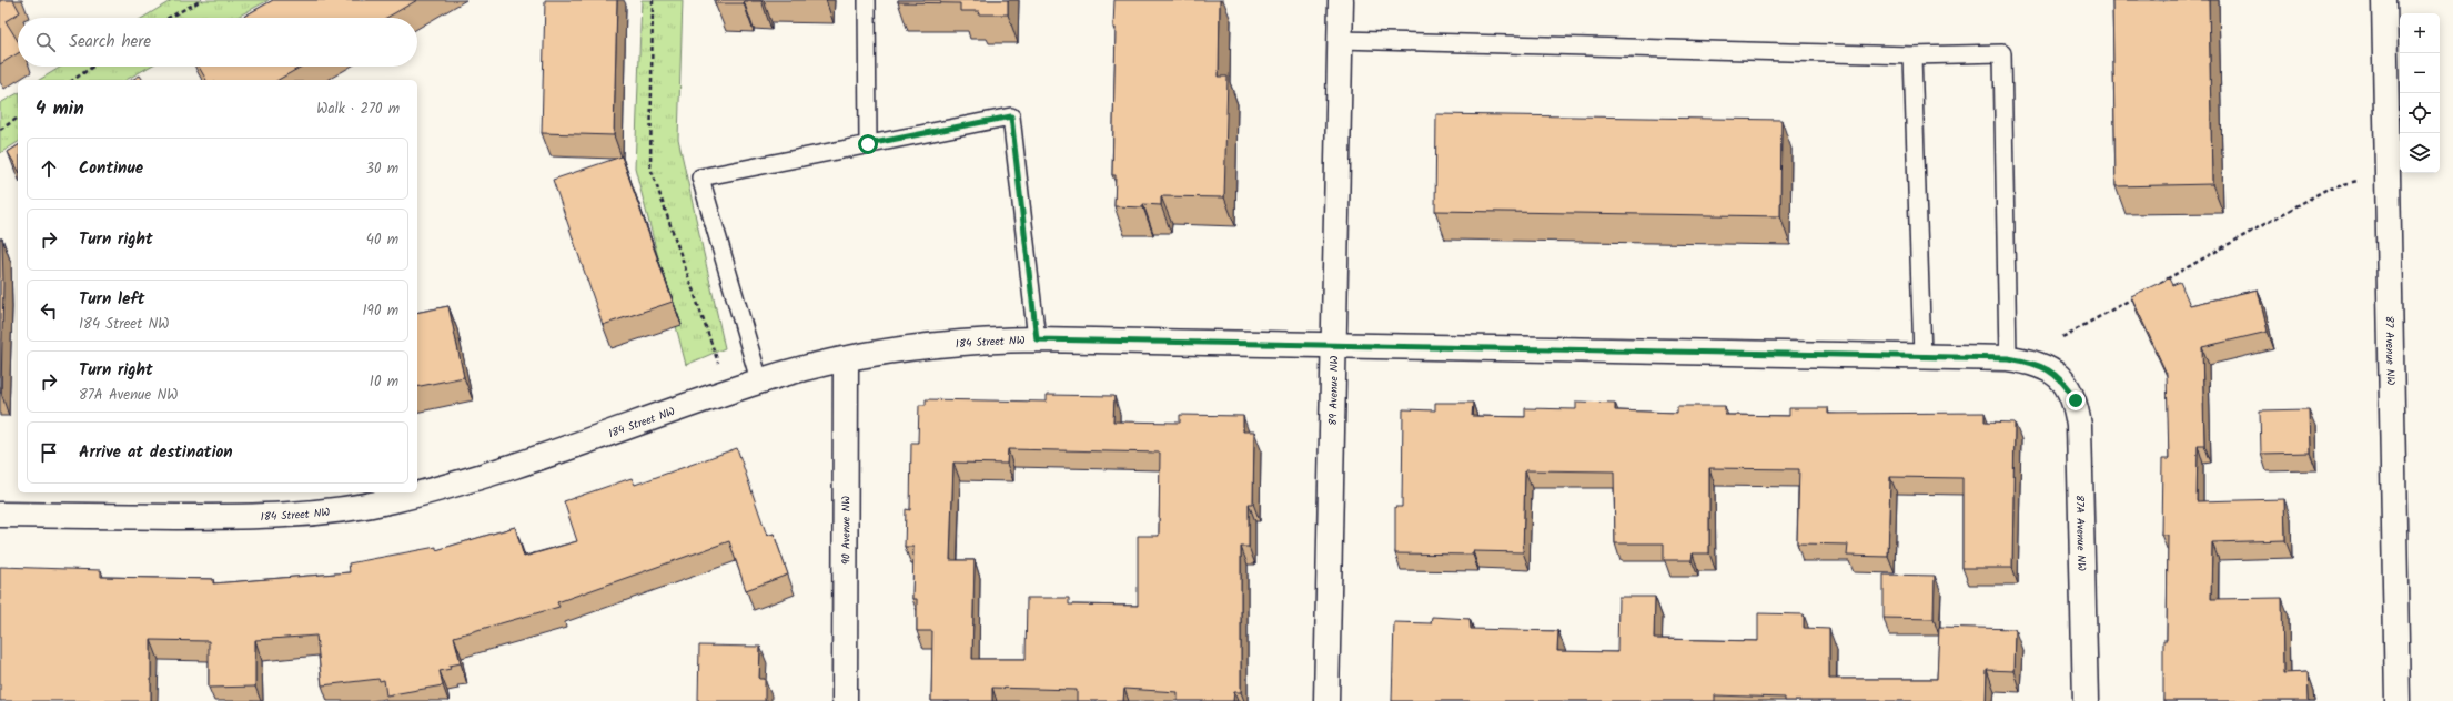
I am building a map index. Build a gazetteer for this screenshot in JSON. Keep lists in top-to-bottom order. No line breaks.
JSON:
{"streets":{"street":["184 Street NW","87 Avenue NW","89 Avenue NW","90 Avenue NW","87A Avenue NW"]},"crossings":[["184 Street NW","89 Avenue NW"],["184 Street NW","90 Avenue NW"],["184 Street NW","87A Avenue NW"]],"page":{"map_buttons":["+","−"],"search":"Search here","heading":["4 min","Walk · 270 m"],"list":[["Continue","30 m"],["Turn right","40 m"],["Turn left","184 Street NW","190 m"],["Turn right","87A Avenue NW","10 m"],"Arrive at destination"]}}
